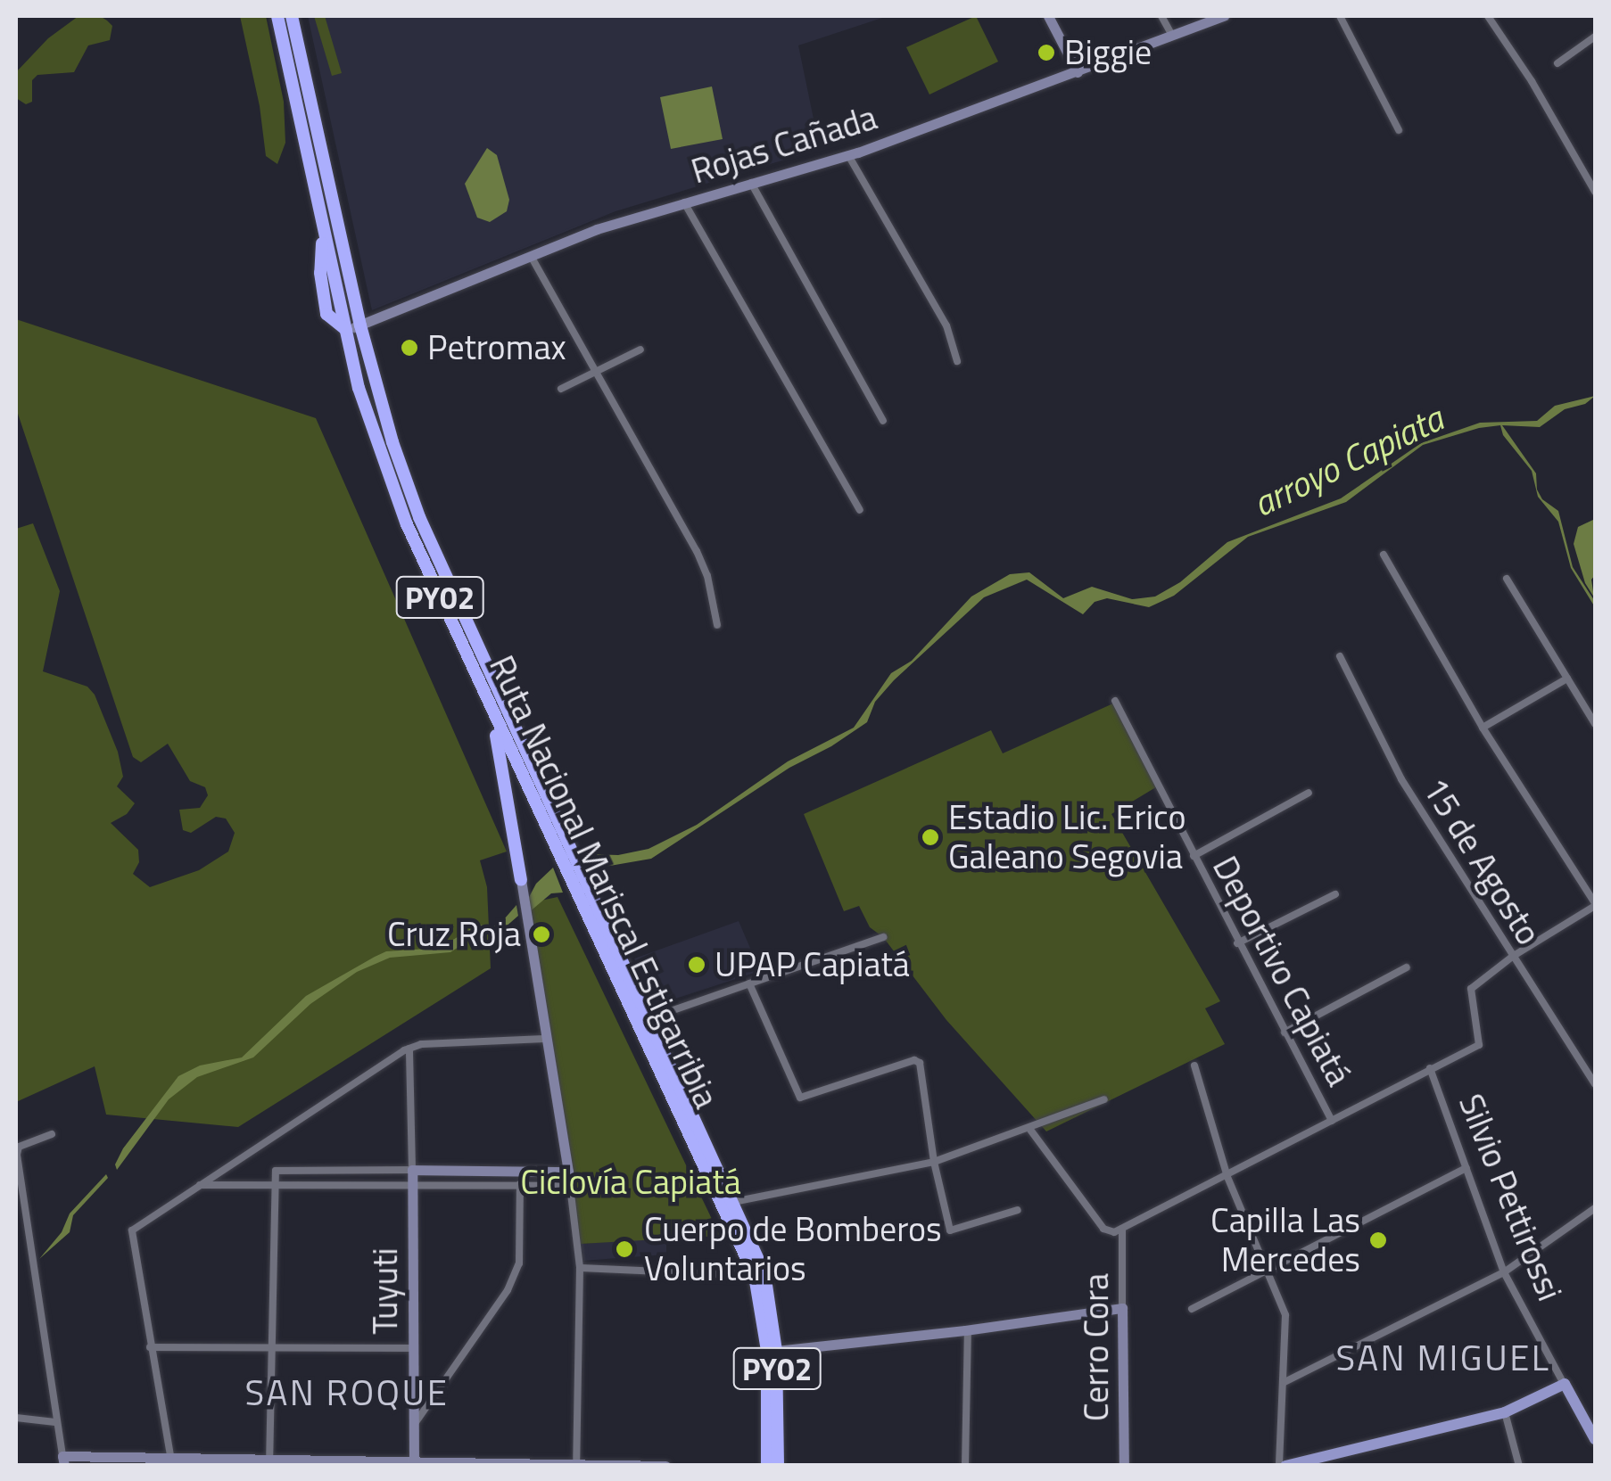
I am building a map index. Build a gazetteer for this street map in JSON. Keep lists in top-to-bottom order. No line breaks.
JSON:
{"streets":{"highway":["PY02","Ruta Nacional Mariscal Estigarribia"],"main road":["Rojas Cañada","Silvio Pettirossi","Tuyuti","Cerro Cora"],"street":["15 de Agosto","Deportivo Capiatá"]},"crossings":[["Rojas Cañada","Ruta Nacional Mariscal Estigarribia"]],"districts":["SAN MIGUEL","SAN ROQUE"],"water":["arroyo Capiata"],"parks":["Ciclovía Capiatá"],"places":["Biggie","Petromax","Estadio Lic. Erico Galeano Segovia","Cruz Roja","UPAP Capiatá","Capilla Las Mercedes","Cuerpo de Bomberos Voluntarios"]}
